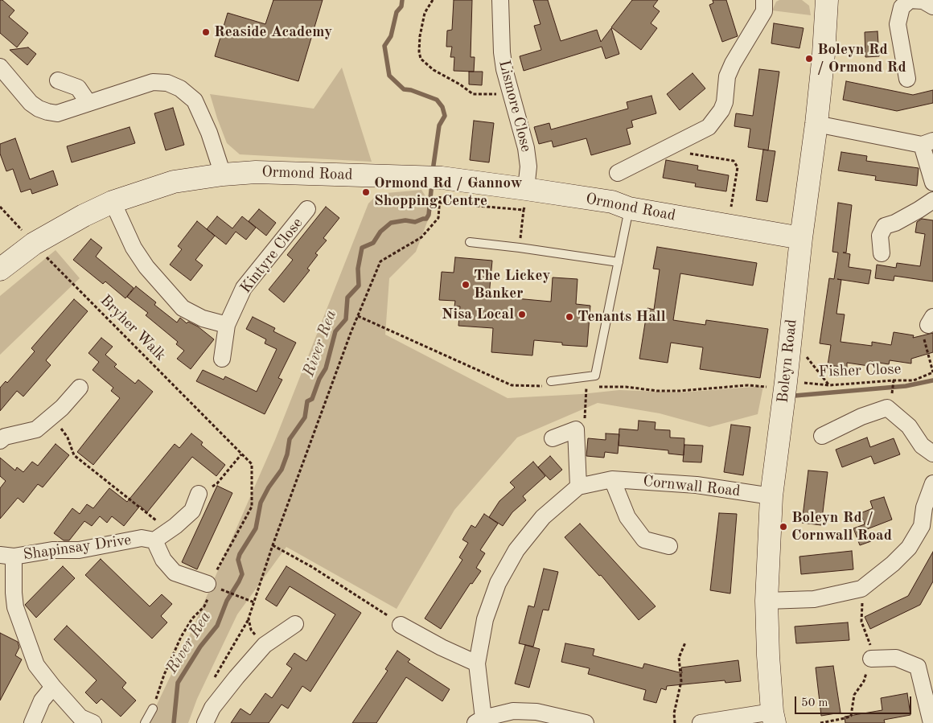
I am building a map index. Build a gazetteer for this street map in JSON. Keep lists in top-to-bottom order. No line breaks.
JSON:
{"streets":{"street":["Lismore Close","Ormond Road","Kintyre Close","Boleyn Road","Cornwall Road","Shapinsay Drive"],"path":["Bryher Walk","Fisher Close"]},"crossings":[["Lismore Close","Ormond Road"],["Ormond Road","Bryher Walk"],["Ormond Road","Boleyn Road"],["Boleyn Road","Fisher Close"],["Boleyn Road","Cornwall Road"]],"water":["River Rea"],"places":["Reaside Academy","Boleyn Rd / Ormond Rd","Ormond Rd / Gannow Shopping Centre","The Lickey Banker","Nisa Local","Tenants Hall","Boleyn Rd / Cornwall Road"],"scale_bar":"50 m"}
